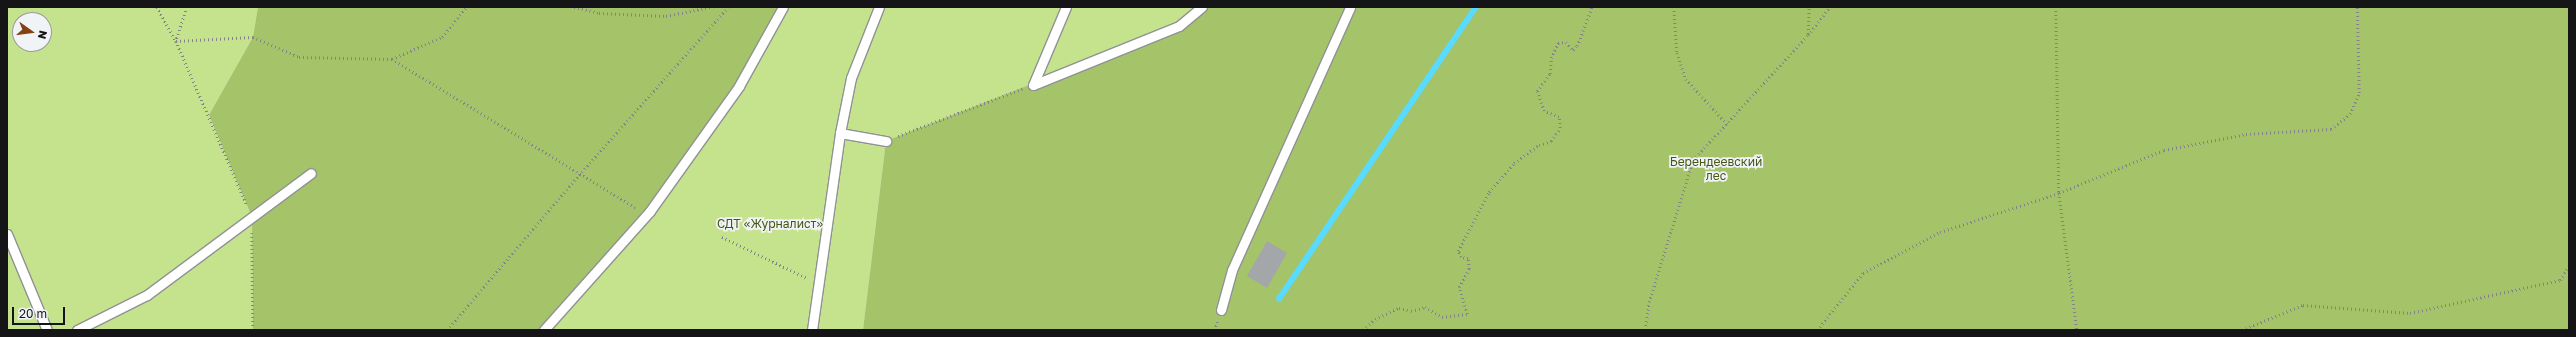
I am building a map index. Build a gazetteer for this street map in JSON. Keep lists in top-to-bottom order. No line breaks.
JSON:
{"parks":["Берендеевский лес","СДТ «Журналист»"],"scale_bar":"20 m","north":"right"}
